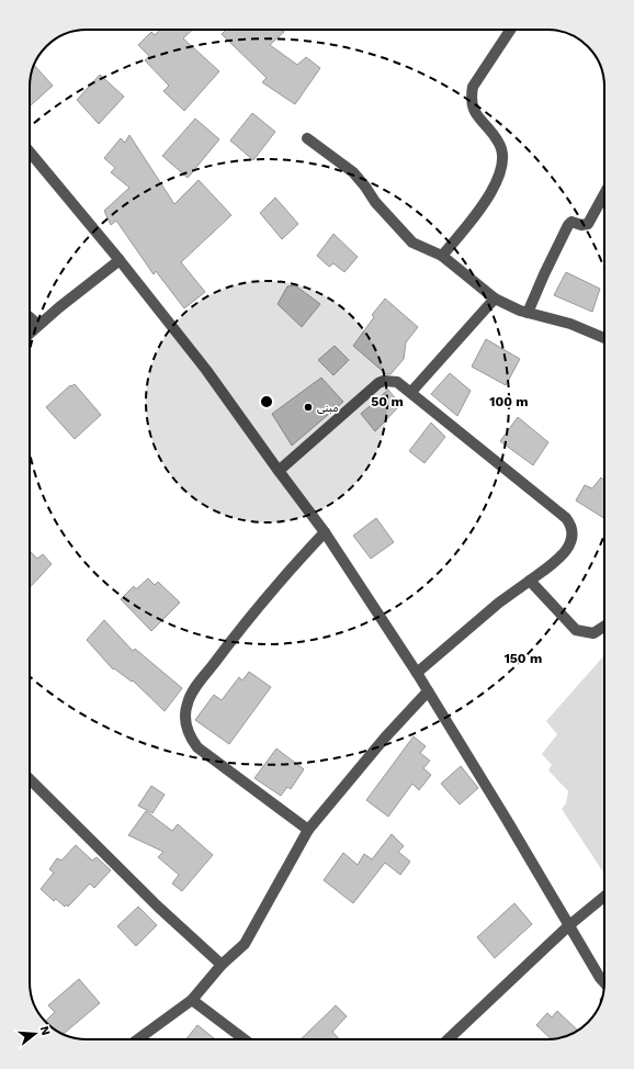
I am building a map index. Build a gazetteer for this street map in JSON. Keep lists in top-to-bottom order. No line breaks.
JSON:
{"places":["مبنى"],"north":"right","rings":["50 m","100 m","150 m"]}
